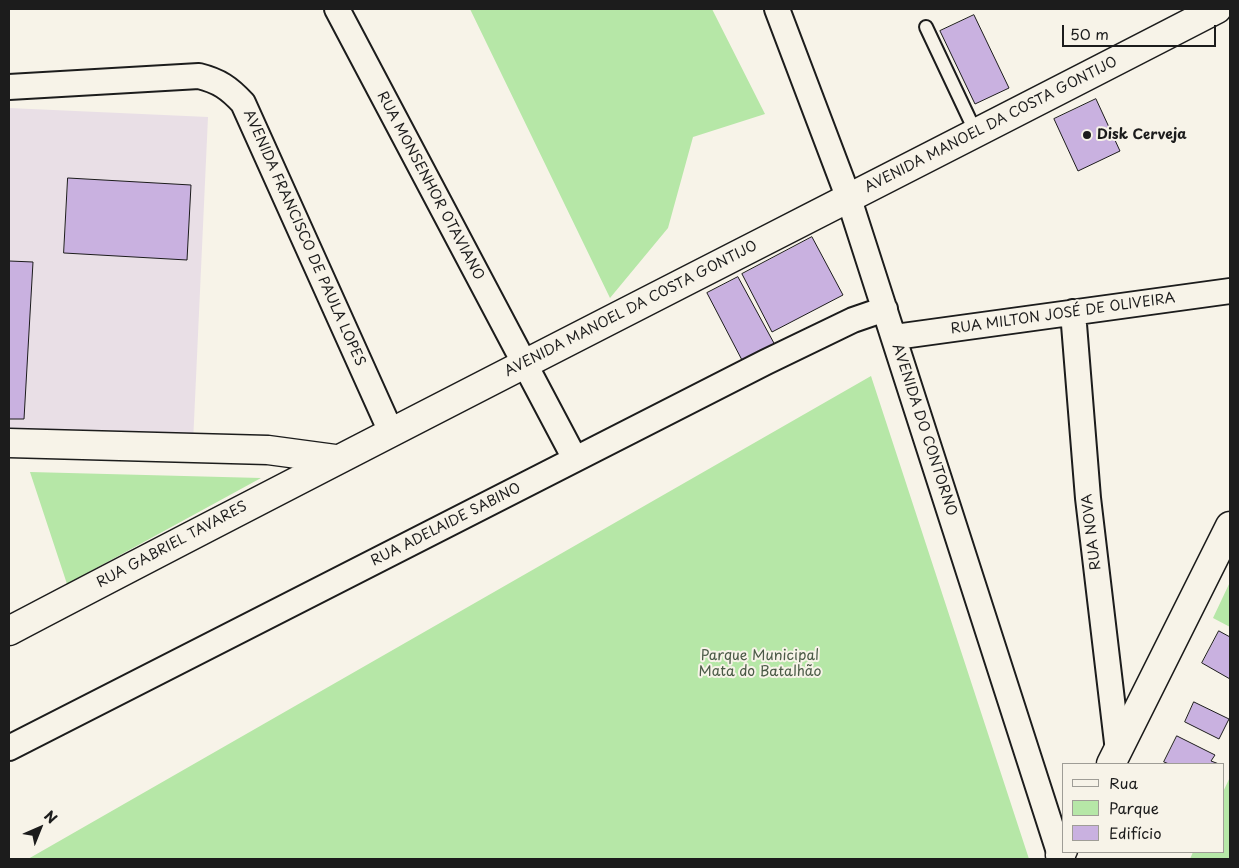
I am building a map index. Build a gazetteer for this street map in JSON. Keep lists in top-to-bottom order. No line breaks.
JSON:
{"streets":{"main road":["AVENIDA MANOEL DA COSTA GONTIJO","RUA GABRIEL TAVARES"],"street":["RUA MONSENHOR OTAVIANO","AVENIDA FRANCISCO DE PAULA LOPES","RUA MILTON JOSÉ DE OLIVEIRA","AVENIDA DO CONTORNO","RUA ADELAIDE SABINO","RUA NOVA"]},"crossings":[["AVENIDA MANOEL DA COSTA GONTIJO","RUA MONSENHOR OTAVIANO"],["AVENIDA MANOEL DA COSTA GONTIJO","AVENIDA FRANCISCO DE PAULA LOPES"],["AVENIDA MANOEL DA COSTA GONTIJO","AVENIDA DO CONTORNO"],["AVENIDA MANOEL DA COSTA GONTIJO","RUA GABRIEL TAVARES"],["RUA MONSENHOR OTAVIANO","RUA ADELAIDE SABINO"],["RUA MILTON JOSÉ DE OLIVEIRA","AVENIDA DO CONTORNO"],["RUA MILTON JOSÉ DE OLIVEIRA","RUA NOVA"],["AVENIDA DO CONTORNO","RUA ADELAIDE SABINO"]],"parks":["Parque Municipal Mata do Batalhão"],"places":["Disk Cerveja"],"legend":["Rua","Parque","Edifício"],"scale_bar":"50 m","north":"top right"}
